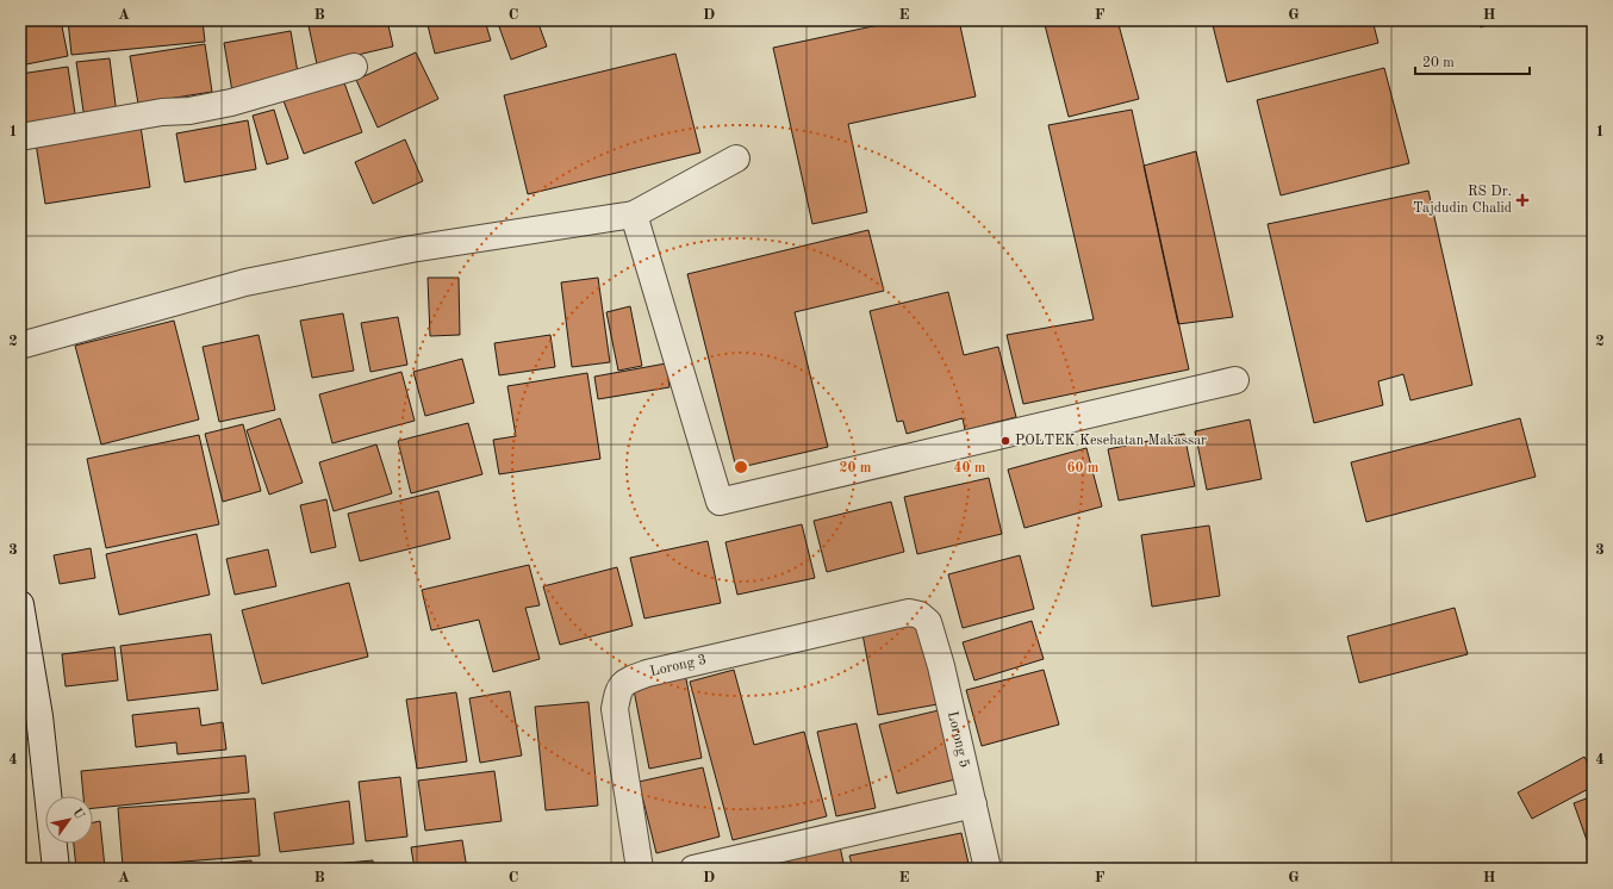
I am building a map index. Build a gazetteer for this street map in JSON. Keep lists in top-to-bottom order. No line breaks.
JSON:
{"streets":{"street":["Lorong 3","Lorong 5"]},"crossings":[["Lorong 3","Lorong 5"]],"places":{"health":["RS Dr. Tajdudin Chalid"],"other":["POLTEK Kesehatan Makassar"]},"scale_bar":"20 m","north":"top right","grid":{"columns":["A","B","C","D","E","F","G","H"],"rows":["1","2","3","4"]},"rings":["20 m","40 m","60 m"]}
